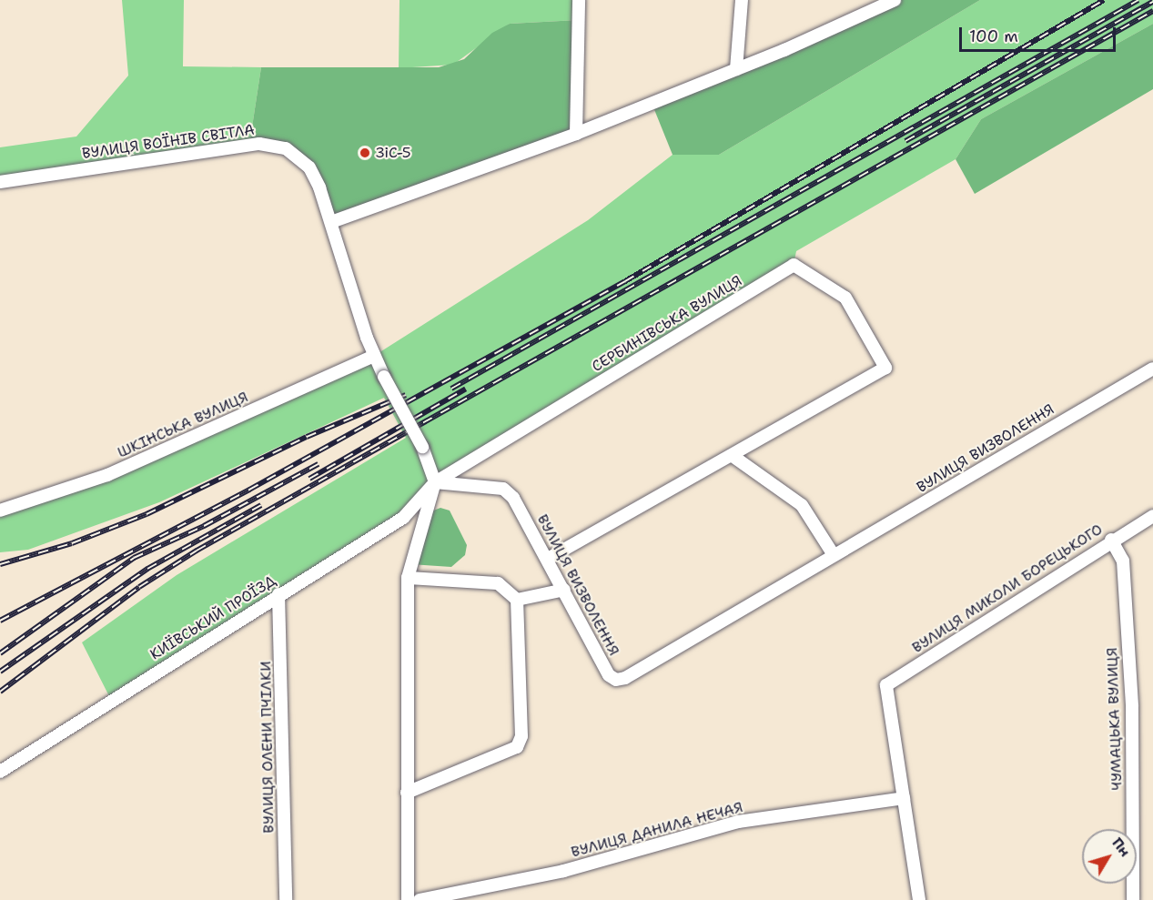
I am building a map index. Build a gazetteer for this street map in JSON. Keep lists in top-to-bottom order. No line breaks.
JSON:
{"streets":{"street":["ВУЛИЦЯ ВОЇНІВ СВІТЛА","СЕРБИНІВСЬКА ВУЛИЦЯ","ШКІНСЬКА ВУЛИЦЯ","ВУЛИЦЯ ВИЗВОЛЕННЯ","ВУЛИЦЯ МИКОЛИ БОРЕЦЬКОГО","КИЇВСЬКИЙ ПРОЇЗД","ЧУМАЦЬКА ВУЛИЦЯ","ВУЛИЦЯ ОЛЕНИ ПЧІЛКИ","ВУЛИЦЯ ДАНИЛА НЕЧАЯ"]},"crossings":[["СЕРБИНІВСЬКА ВУЛИЦЯ","ВУЛИЦЯ ВИЗВОЛЕННЯ"],["СЕРБИНІВСЬКА ВУЛИЦЯ","КИЇВСЬКИЙ ПРОЇЗД"],["ВУЛИЦЯ ВИЗВОЛЕННЯ","КИЇВСЬКИЙ ПРОЇЗД"],["ВУЛИЦЯ МИКОЛИ БОРЕЦЬКОГО","ЧУМАЦЬКА ВУЛИЦЯ"],["ВУЛИЦЯ МИКОЛИ БОРЕЦЬКОГО","ВУЛИЦЯ ДАНИЛА НЕЧАЯ"],["КИЇВСЬКИЙ ПРОЇЗД","ВУЛИЦЯ ОЛЕНИ ПЧІЛКИ"]],"places":["ЗіС-5"],"scale_bar":"100 m","north":"top right"}
